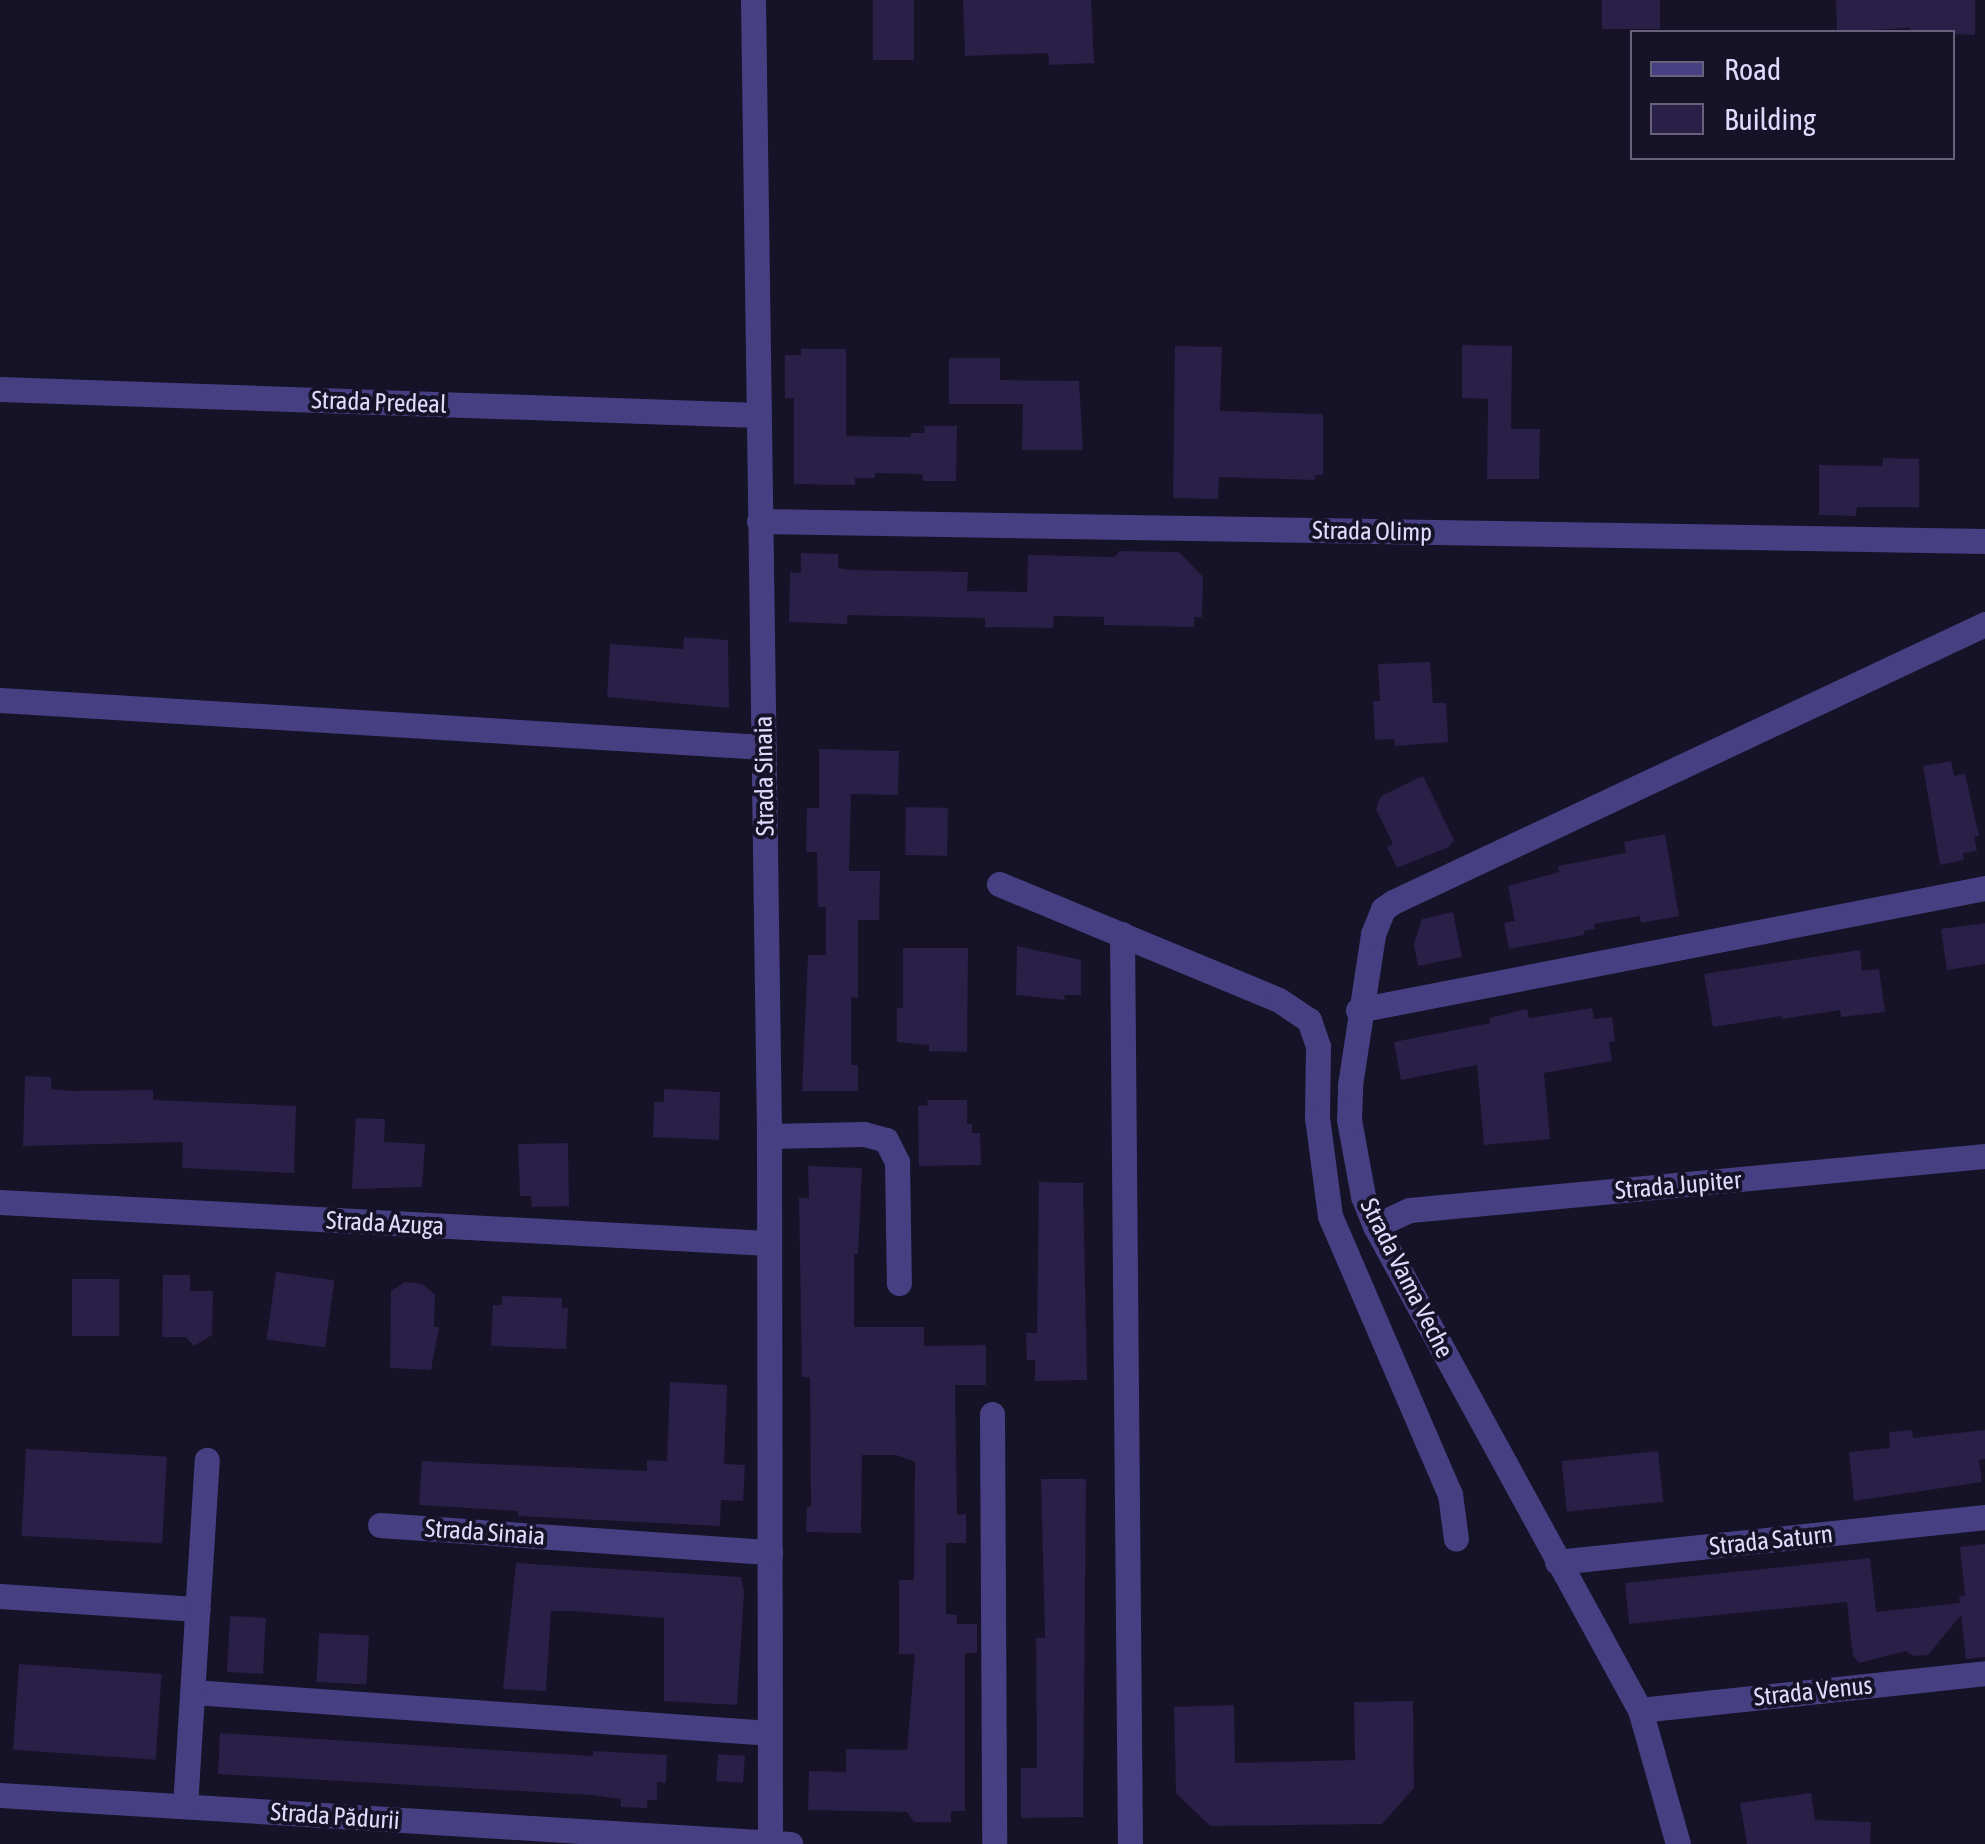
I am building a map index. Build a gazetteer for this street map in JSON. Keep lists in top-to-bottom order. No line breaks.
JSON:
{"streets":{"street":["Strada Predeal","Strada Olimp","Strada Sinaia","Strada Jupiter","Strada Azuga","Strada Vama Veche","Strada Saturn","Strada Venus","Strada Pădurii"]},"crossings":[["Strada Predeal","Strada Sinaia"],["Strada Olimp","Strada Sinaia"],["Strada Sinaia","Strada Azuga"],["Strada Sinaia","Strada Pădurii"],["Strada Jupiter","Strada Vama Veche"],["Strada Vama Veche","Strada Saturn"],["Strada Vama Veche","Strada Venus"]],"legend":["Road","Building"]}
